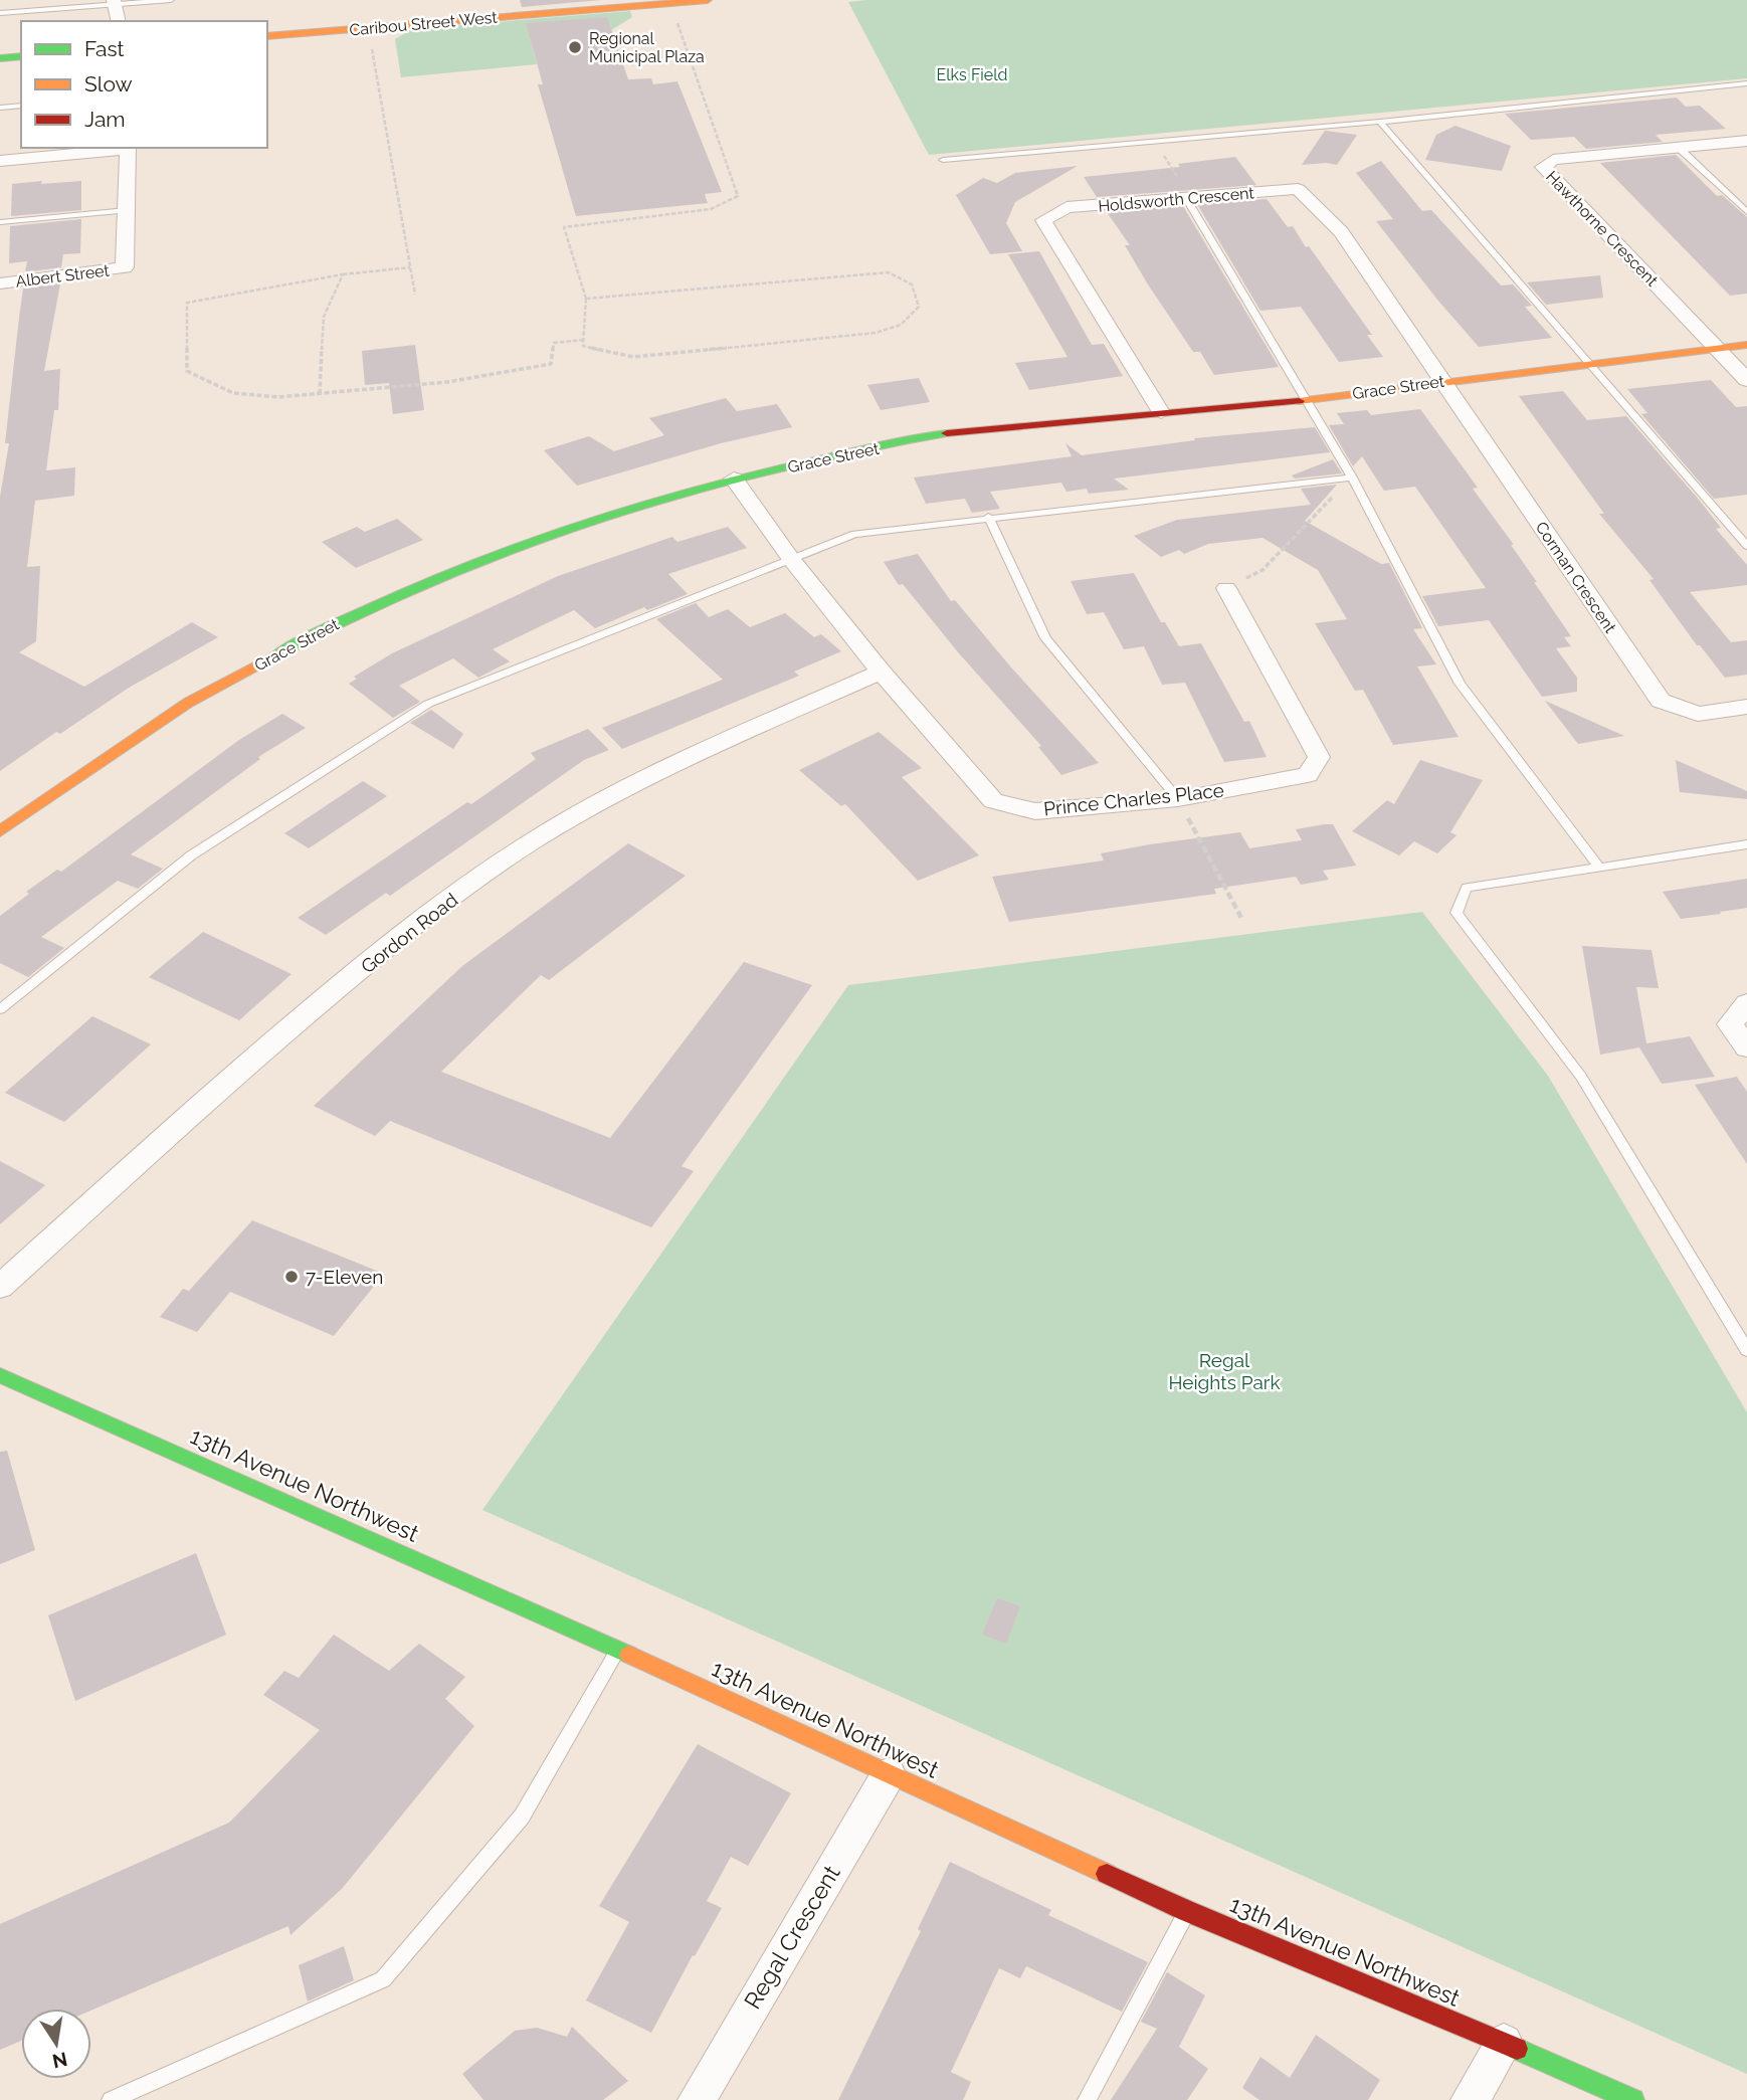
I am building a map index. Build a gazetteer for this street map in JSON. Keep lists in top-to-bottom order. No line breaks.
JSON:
{"streets":{"street":["Caribou Street West","Holdsworth Crescent","Hawthorne Crescent","Albert Street","Grace Street","Corman Crescent","Prince Charles Place","Gordon Road","13th Avenue Northwest","Regal Crescent"]},"crossings":[["Holdsworth Crescent","Grace Street"],["Holdsworth Crescent","Corman Crescent"],["Hawthorne Crescent","Grace Street"],["Grace Street","Corman Crescent"],["Grace Street","Prince Charles Place"],["Prince Charles Place","Gordon Road"],["13th Avenue Northwest","Regal Crescent"]],"parks":["Elks Field","Regal Heights Park"],"places":["Regional Municipal Plaza","7-Eleven"],"legend":["Fast","Slow","Jam"],"north":"bottom"}
